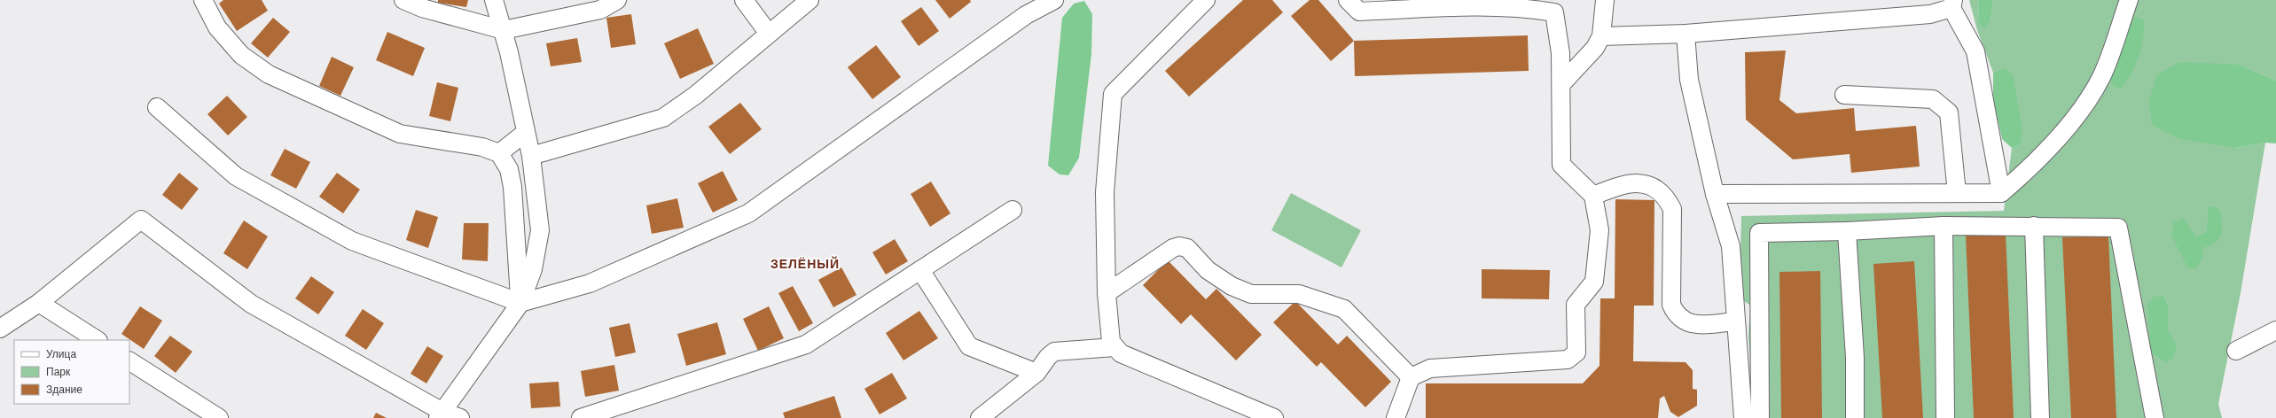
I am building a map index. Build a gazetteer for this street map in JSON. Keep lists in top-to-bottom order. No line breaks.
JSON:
{"districts":["ЗЕЛЁНЫЙ"],"legend":["Улица","Парк","Здание"]}
